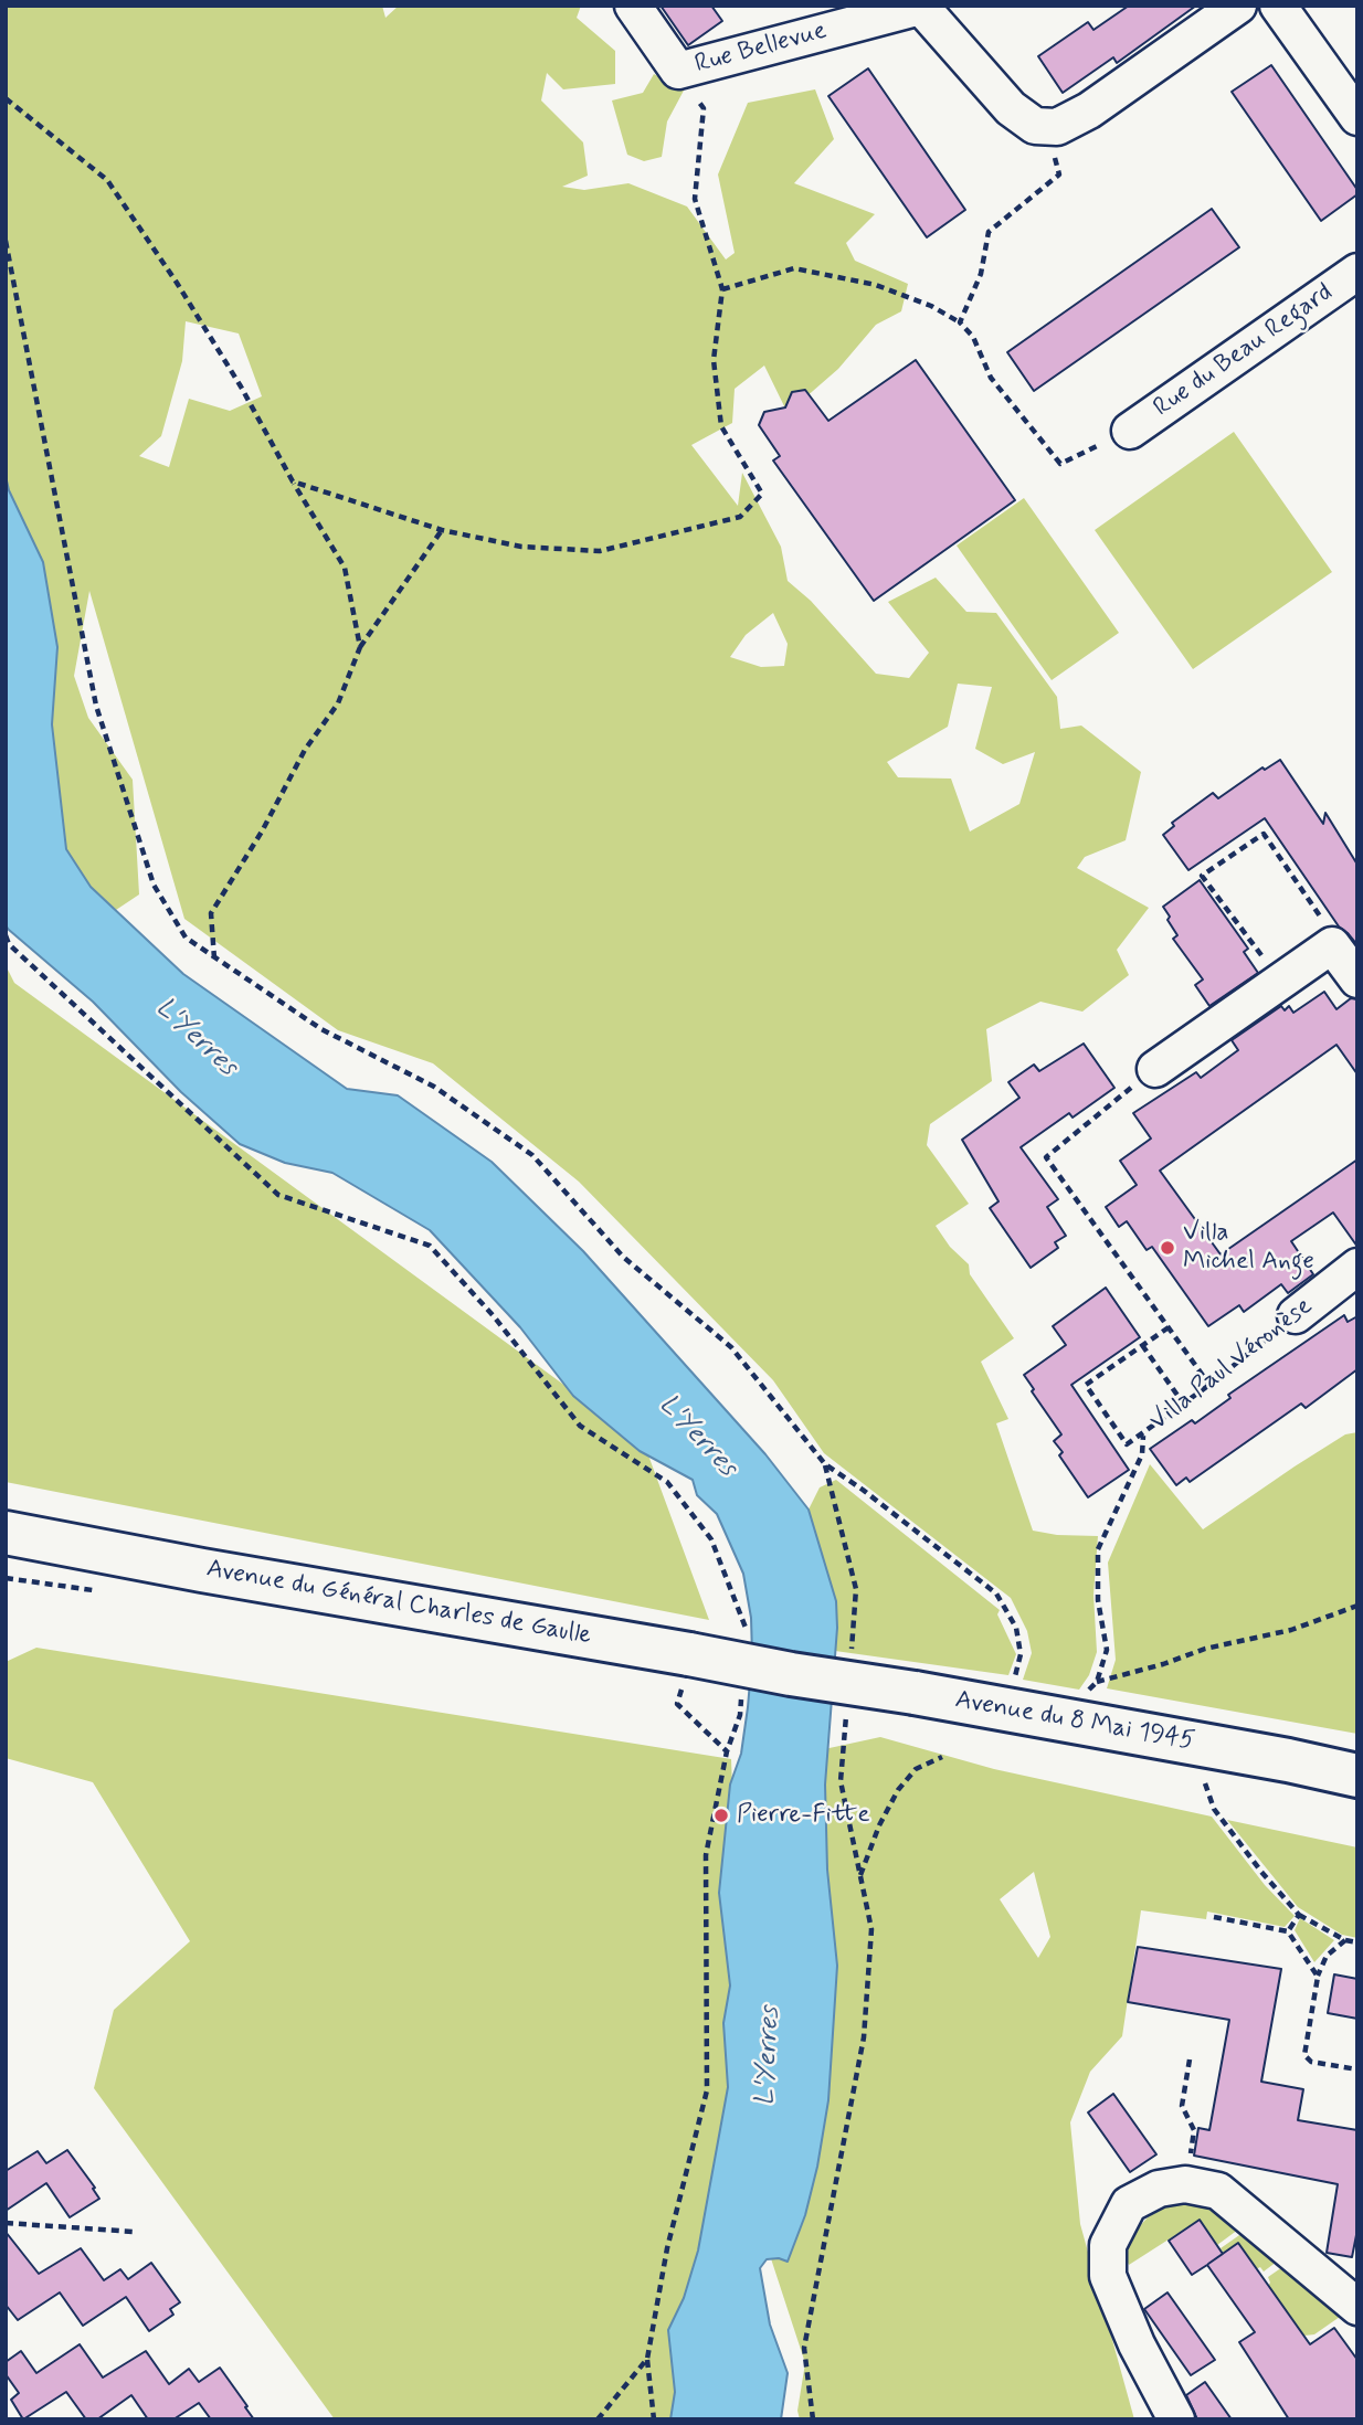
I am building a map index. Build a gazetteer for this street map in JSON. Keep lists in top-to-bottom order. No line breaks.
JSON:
{"streets":{"main road":["Avenue du Général Charles de Gaulle","Avenue du 8 Mai 1945"],"street":["Rue Bellevue","Rue du Beau Regard","Villa Paul Véronèse"]},"crossings":[["Avenue du Général Charles de Gaulle","Avenue du 8 Mai 1945"]],"water":["L'Yerres"],"places":["Villa Michel Ange","Pierre-Fitte"]}
